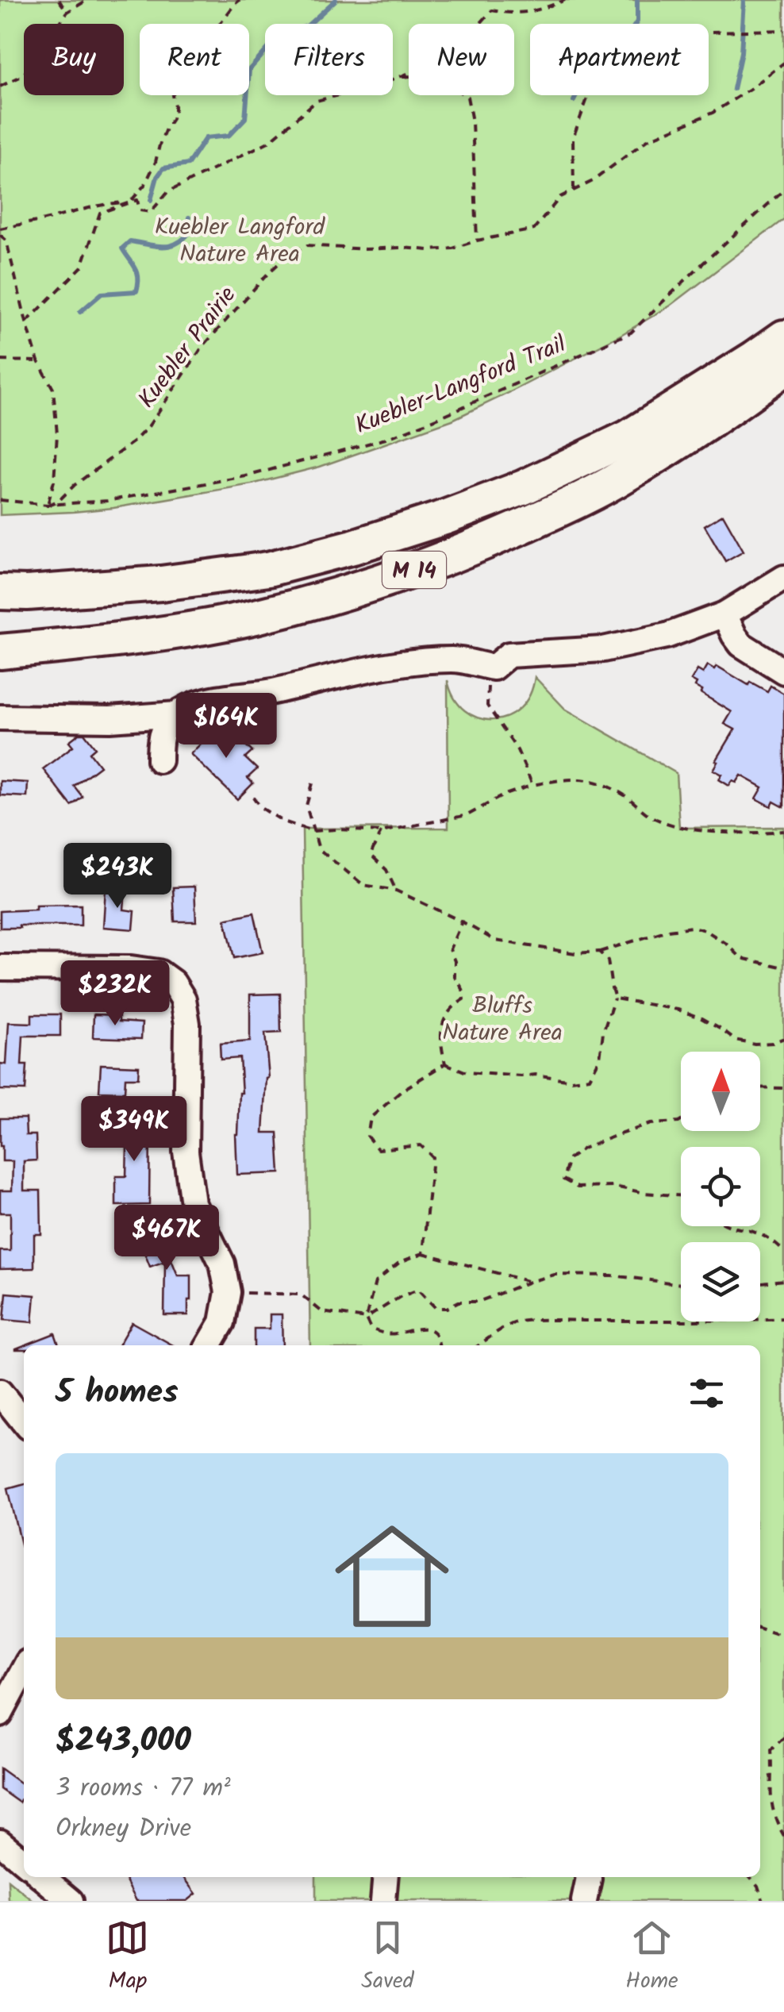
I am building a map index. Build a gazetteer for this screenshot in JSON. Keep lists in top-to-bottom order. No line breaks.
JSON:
{"streets":{"highway":["M 14"],"path":["Kuebler Prairie","Kuebler-Langford Trail"]},"crossings":[["Kuebler Prairie","Kuebler-Langford Trail"]],"parks":["Kuebler Langford Nature Area","Bluffs Nature Area"],"north":"top","page":{"chip":["Buy","Rent","Filters","New","Apartment"],"price":["$164K","$243K","$232K","$349K","$467K"],"heading":"5 homes","list":[{"name":"$243,000","note":"3 rooms · 77 m² · Orkney Drive"}],"tabs":["Map","Saved","Home"]}}
